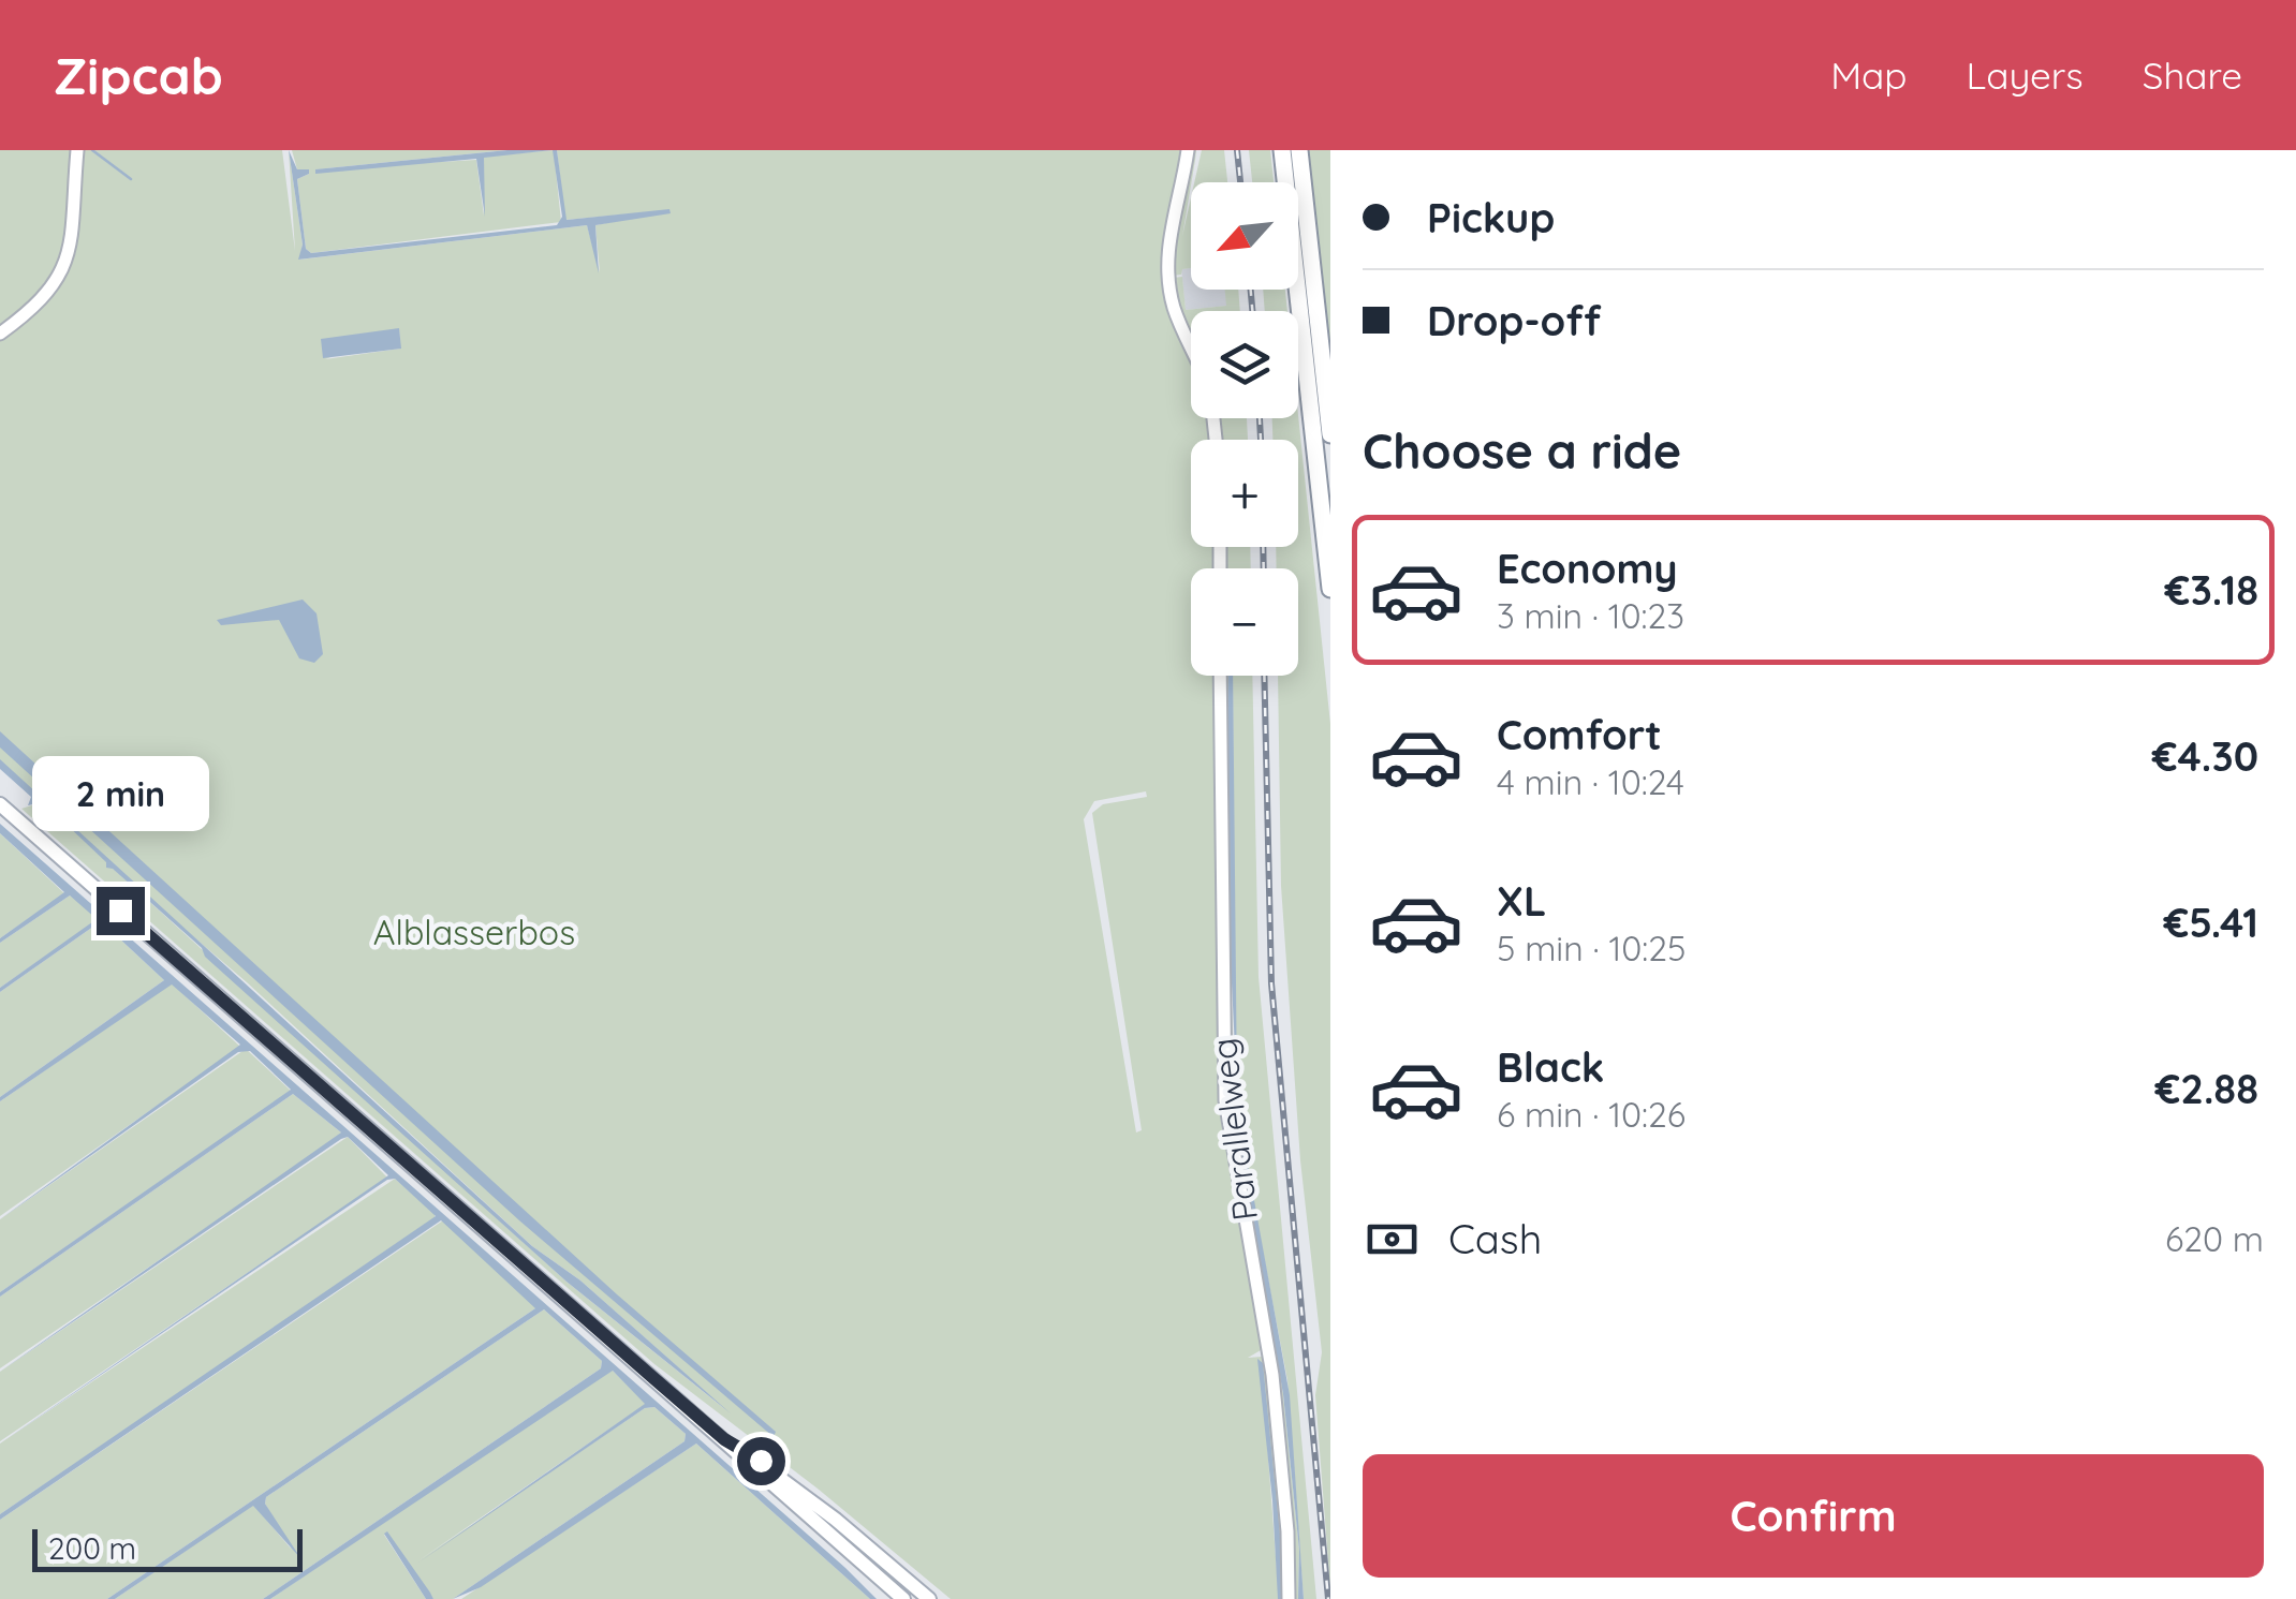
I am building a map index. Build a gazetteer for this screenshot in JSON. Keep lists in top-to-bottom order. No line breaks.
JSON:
{"streets":{"street":["Parallelweg"]},"parks":["Alblasserbos"],"scale_bar":"200 m","north":"bottom left","page":{"header":"Zipcab","nav":["Map","Layers","Share"],"banner":["Pickup","Drop-off"],"map_buttons":["+","−"],"heading":"Choose a ride","list":[{"name":"Economy","note":"3 min · 10:23","value":"€3.18"},{"name":"Comfort","note":"4 min · 10:24","value":"€4.30"},{"name":"XL","note":"5 min · 10:25","value":"€5.41"},{"name":"Black","note":"6 min · 10:26","value":"€2.88"}],"bubble":"2 min","pay":["Cash","620 m"],"buttons":"Confirm","scale":"200 m"}}
